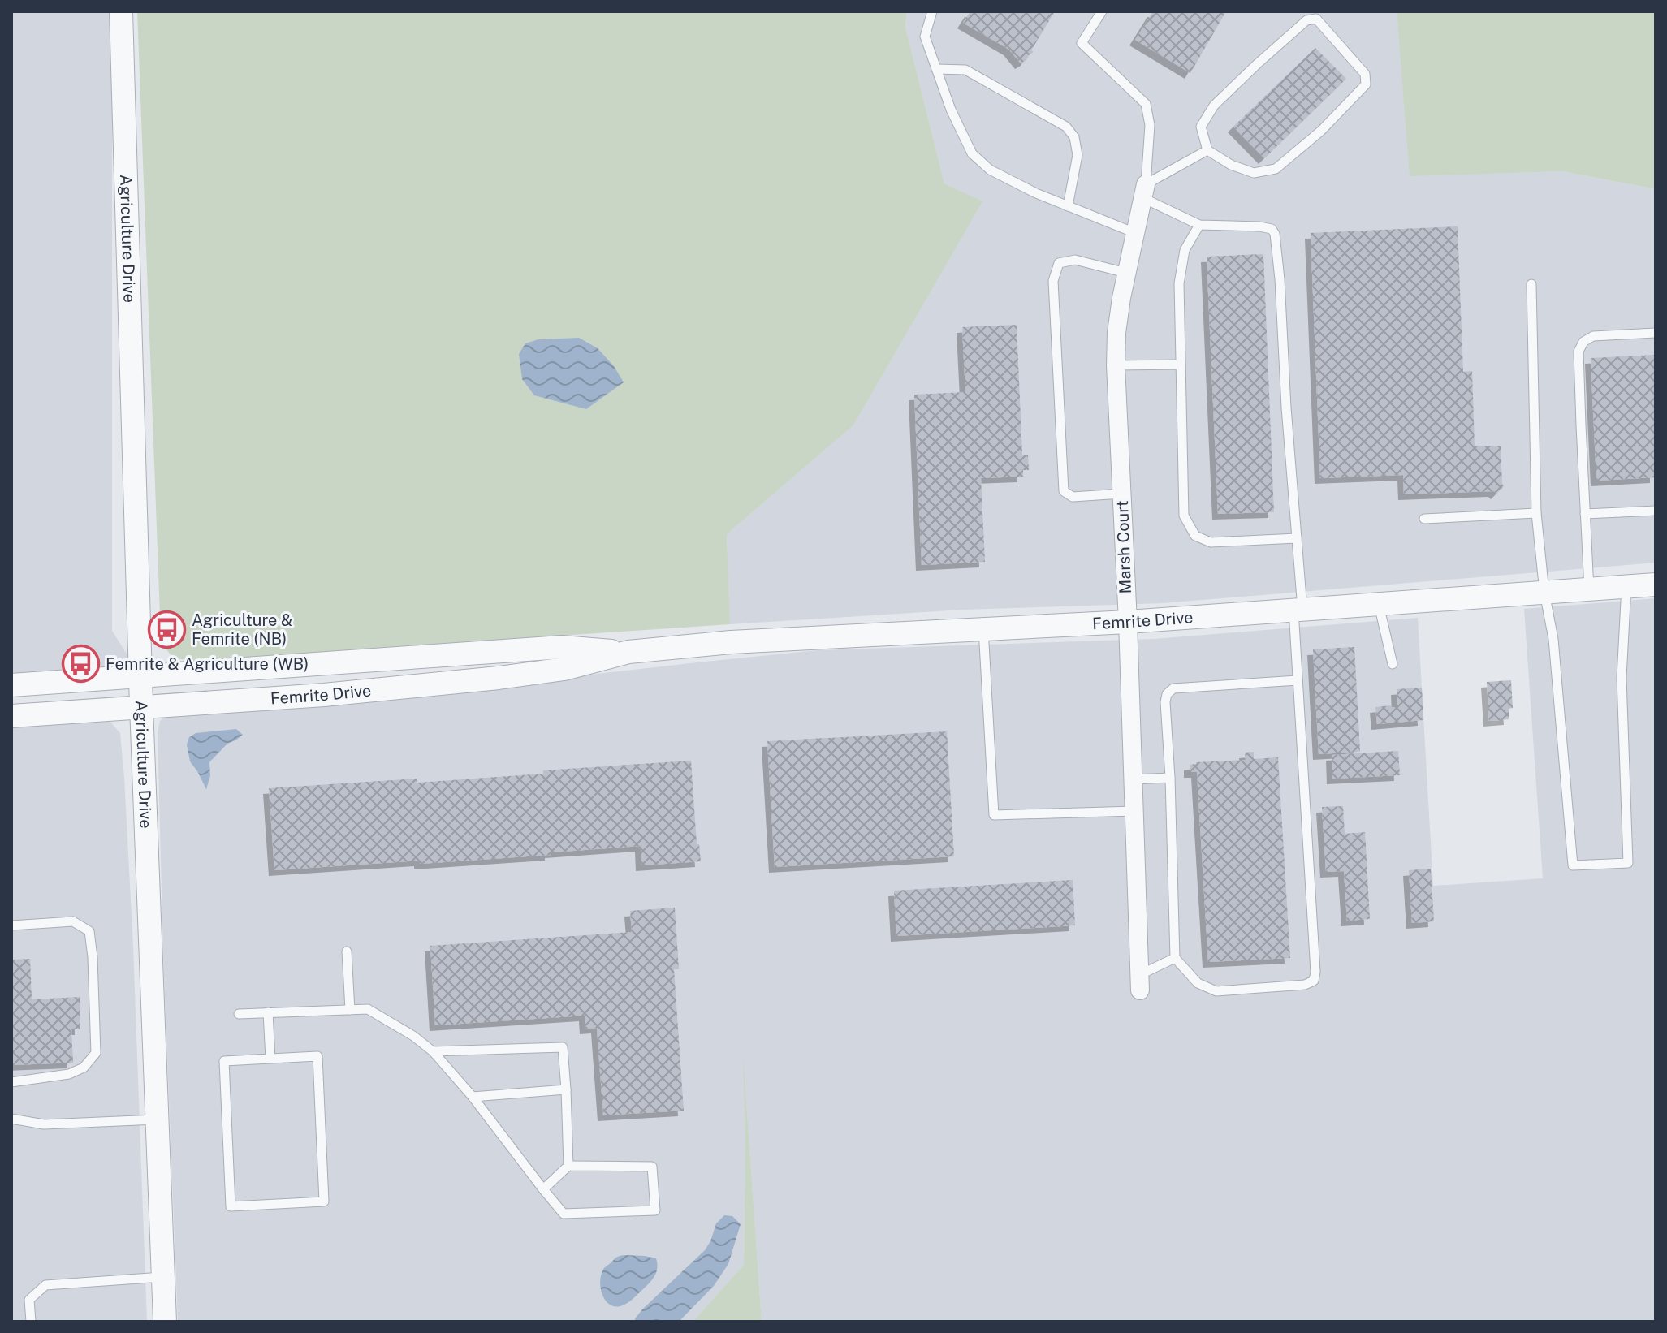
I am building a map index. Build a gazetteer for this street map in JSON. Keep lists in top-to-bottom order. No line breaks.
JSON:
{"streets":{"street":["Agriculture Drive","Marsh Court","Femrite Drive"]},"crossings":[["Agriculture Drive","Femrite Drive"],["Marsh Court","Femrite Drive"]],"places":{"bus stop":["Agriculture & Femrite (NB)","Femrite & Agriculture (WB)"]}}
